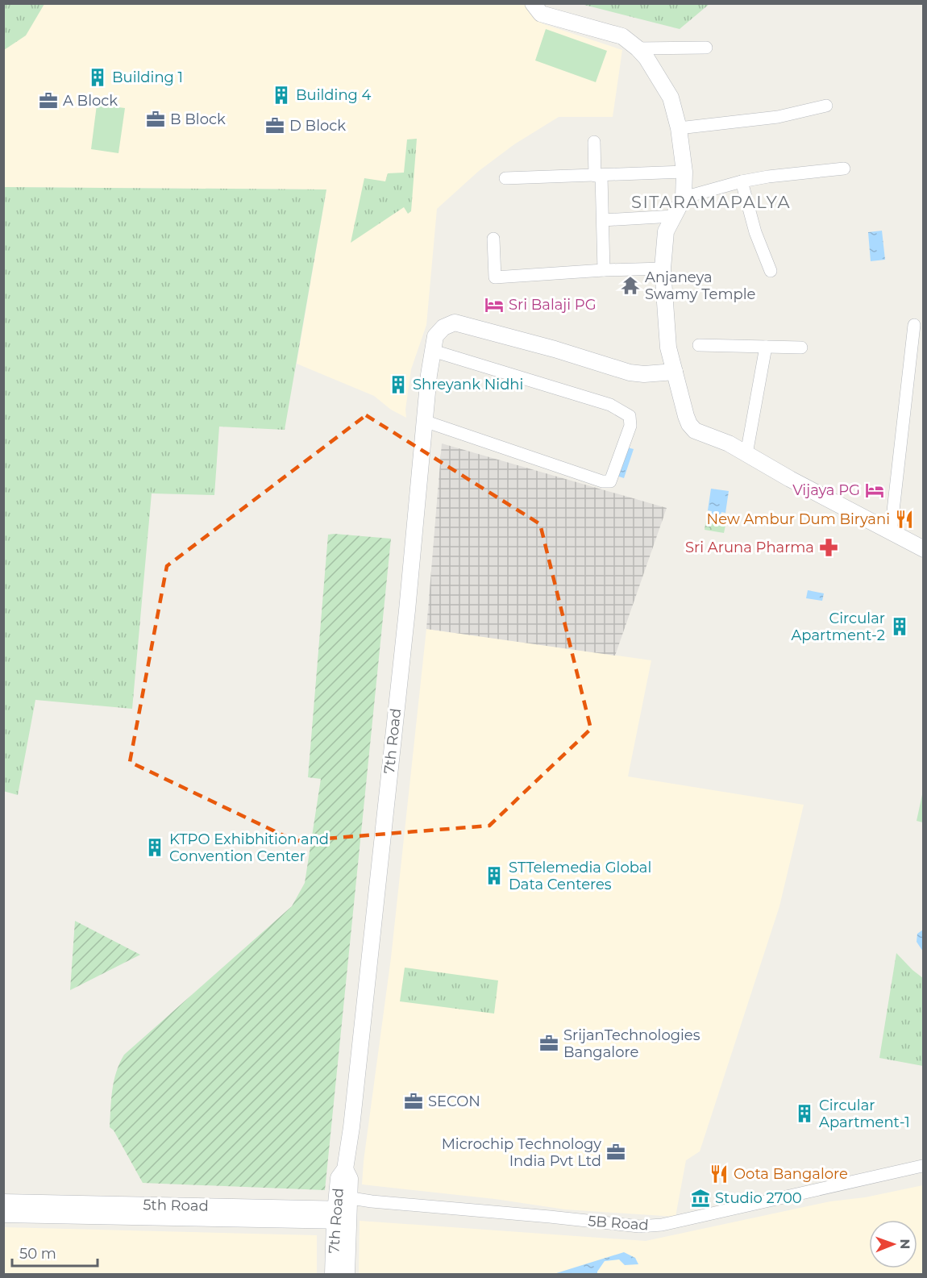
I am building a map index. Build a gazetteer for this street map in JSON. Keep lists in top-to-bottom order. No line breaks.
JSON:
{"streets":{"street":["7th Road","5th Road","5B Road"]},"crossings":[["7th Road","5th Road"],["7th Road","5B Road"],["5th Road","5B Road"]],"districts":["SITARAMAPALYA"],"places":{"building":["Building 1","Building 4","Shreyank Nidhi","Circular Apartment-2","KTPO Exhibhition and Convention Center","STTelemedia Global Data Centeres","Circular Apartment-1"],"office":["A Block","B Block","D Block","SrijanTechnologies Bangalore","SECON","Microchip Technology India Pvt Ltd"],"temple":["Anjaneya Swamy Temple"],"hotel":["Sri Balaji PG","Vijaya PG"],"restaurant":["New Ambur Dum Biryani","Oota Bangalore"],"pharmacy":["Sri Aruna Pharma"],"museum":["Studio 2700"]},"scale_bar":"50 m","north":"right"}
